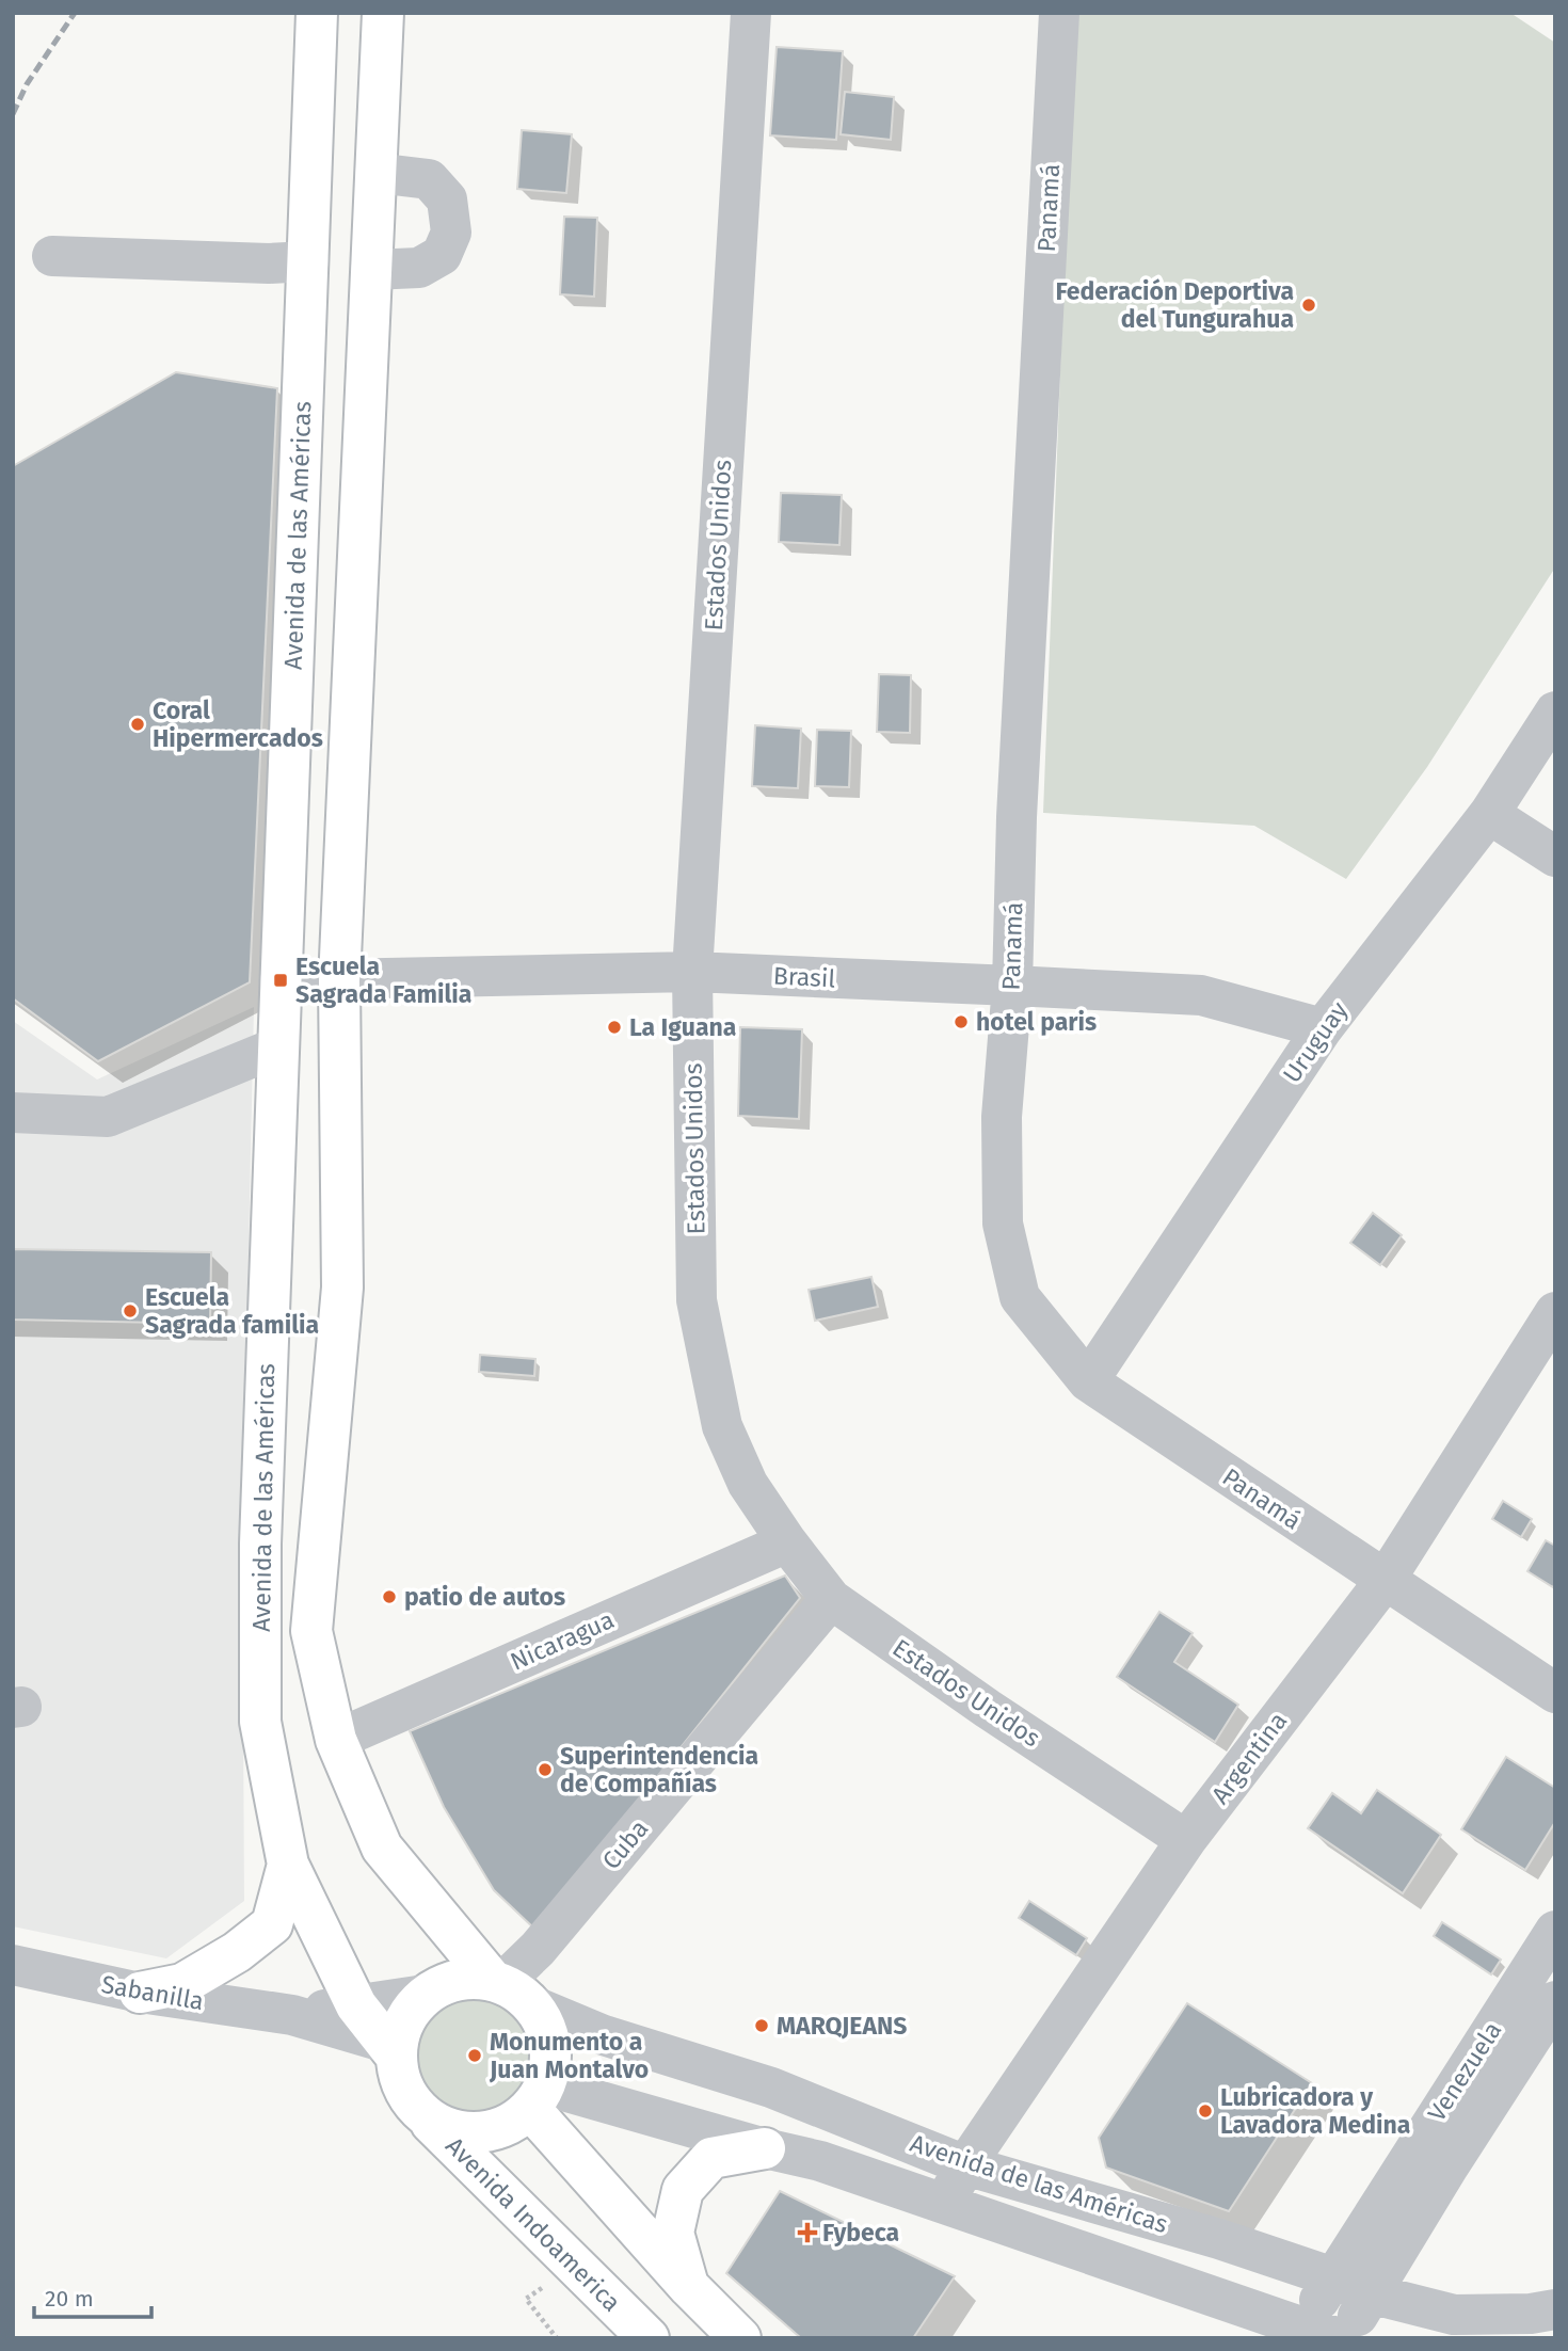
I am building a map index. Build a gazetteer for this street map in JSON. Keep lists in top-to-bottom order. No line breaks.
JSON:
{"streets":{"main road":["Avenida de las Américas","Avenida Indoamerica"],"street":["Panamá","Estados Unidos","Brasil","Uruguay","Nicaragua","Argentina","Cuba","Sabanilla","Venezuela"]},"crossings":[["Panamá","Brasil"],["Panamá","Uruguay"],["Panamá","Argentina"],["Avenida de las Américas","Brasil"],["Avenida de las Américas","Nicaragua"],["Avenida de las Américas","Argentina"],["Avenida de las Américas","Cuba"],["Avenida de las Américas","Sabanilla"],["Avenida de las Américas","Venezuela"],["Avenida de las Américas","Avenida Indoamerica"],["Estados Unidos","Brasil"],["Estados Unidos","Nicaragua"],["Estados Unidos","Argentina"],["Estados Unidos","Cuba"],["Brasil","Uruguay"],["Cuba","Sabanilla"],["Cuba","Avenida Indoamerica"],["Sabanilla","Avenida Indoamerica"]],"places":{"other":["Federación Deportiva del Tungurahua","Coral Hipermercados","hotel paris","La Iguana","Escuela Sagrada familia","patio de autos","Superintendencia de Compañías","MARQJEANS","Monumento a Juan Montalvo","Lubricadora y Lavadora Medina"],"transit":["Escuela Sagrada Familia"],"health":["Fybeca"]},"scale_bar":"20 m"}
